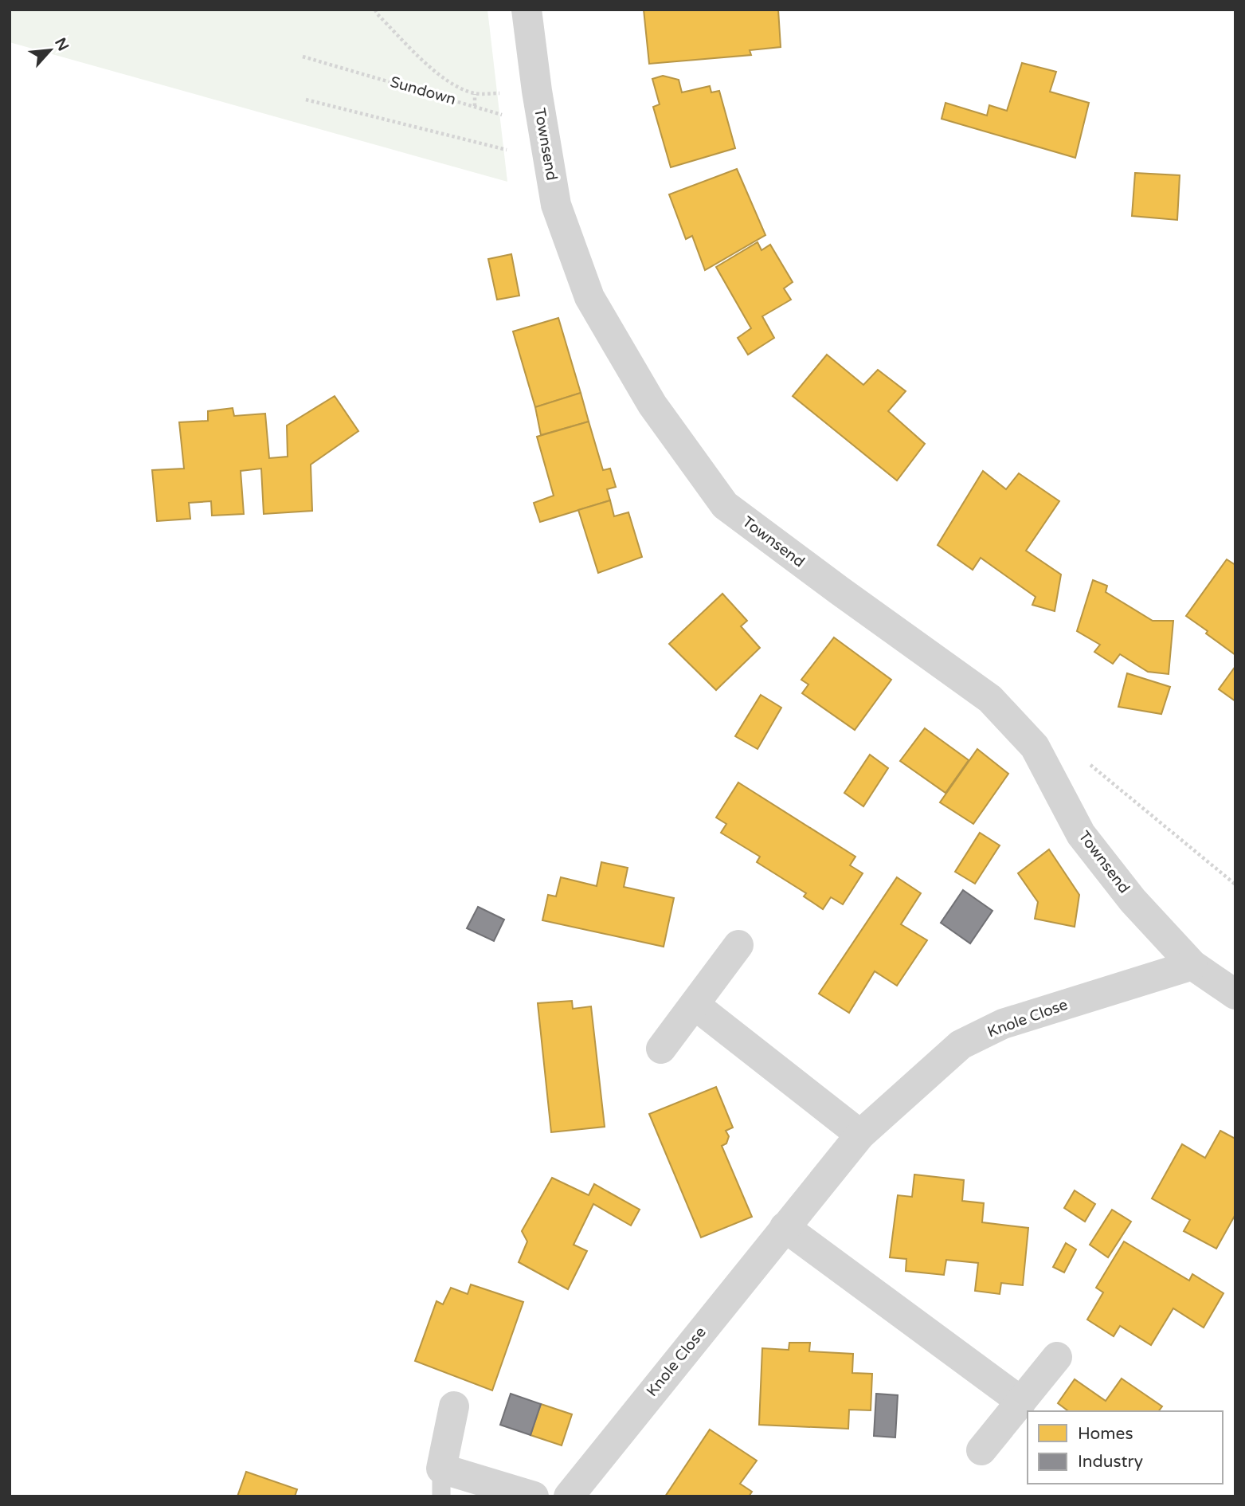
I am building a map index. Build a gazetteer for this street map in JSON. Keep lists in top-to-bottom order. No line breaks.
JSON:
{"streets":{"street":["Townsend","Knole Close"],"path":["Sundown"]},"crossings":[["Sundown","Townsend"],["Townsend","Knole Close"]],"legend":["Homes","Industry"],"north":"top right"}
